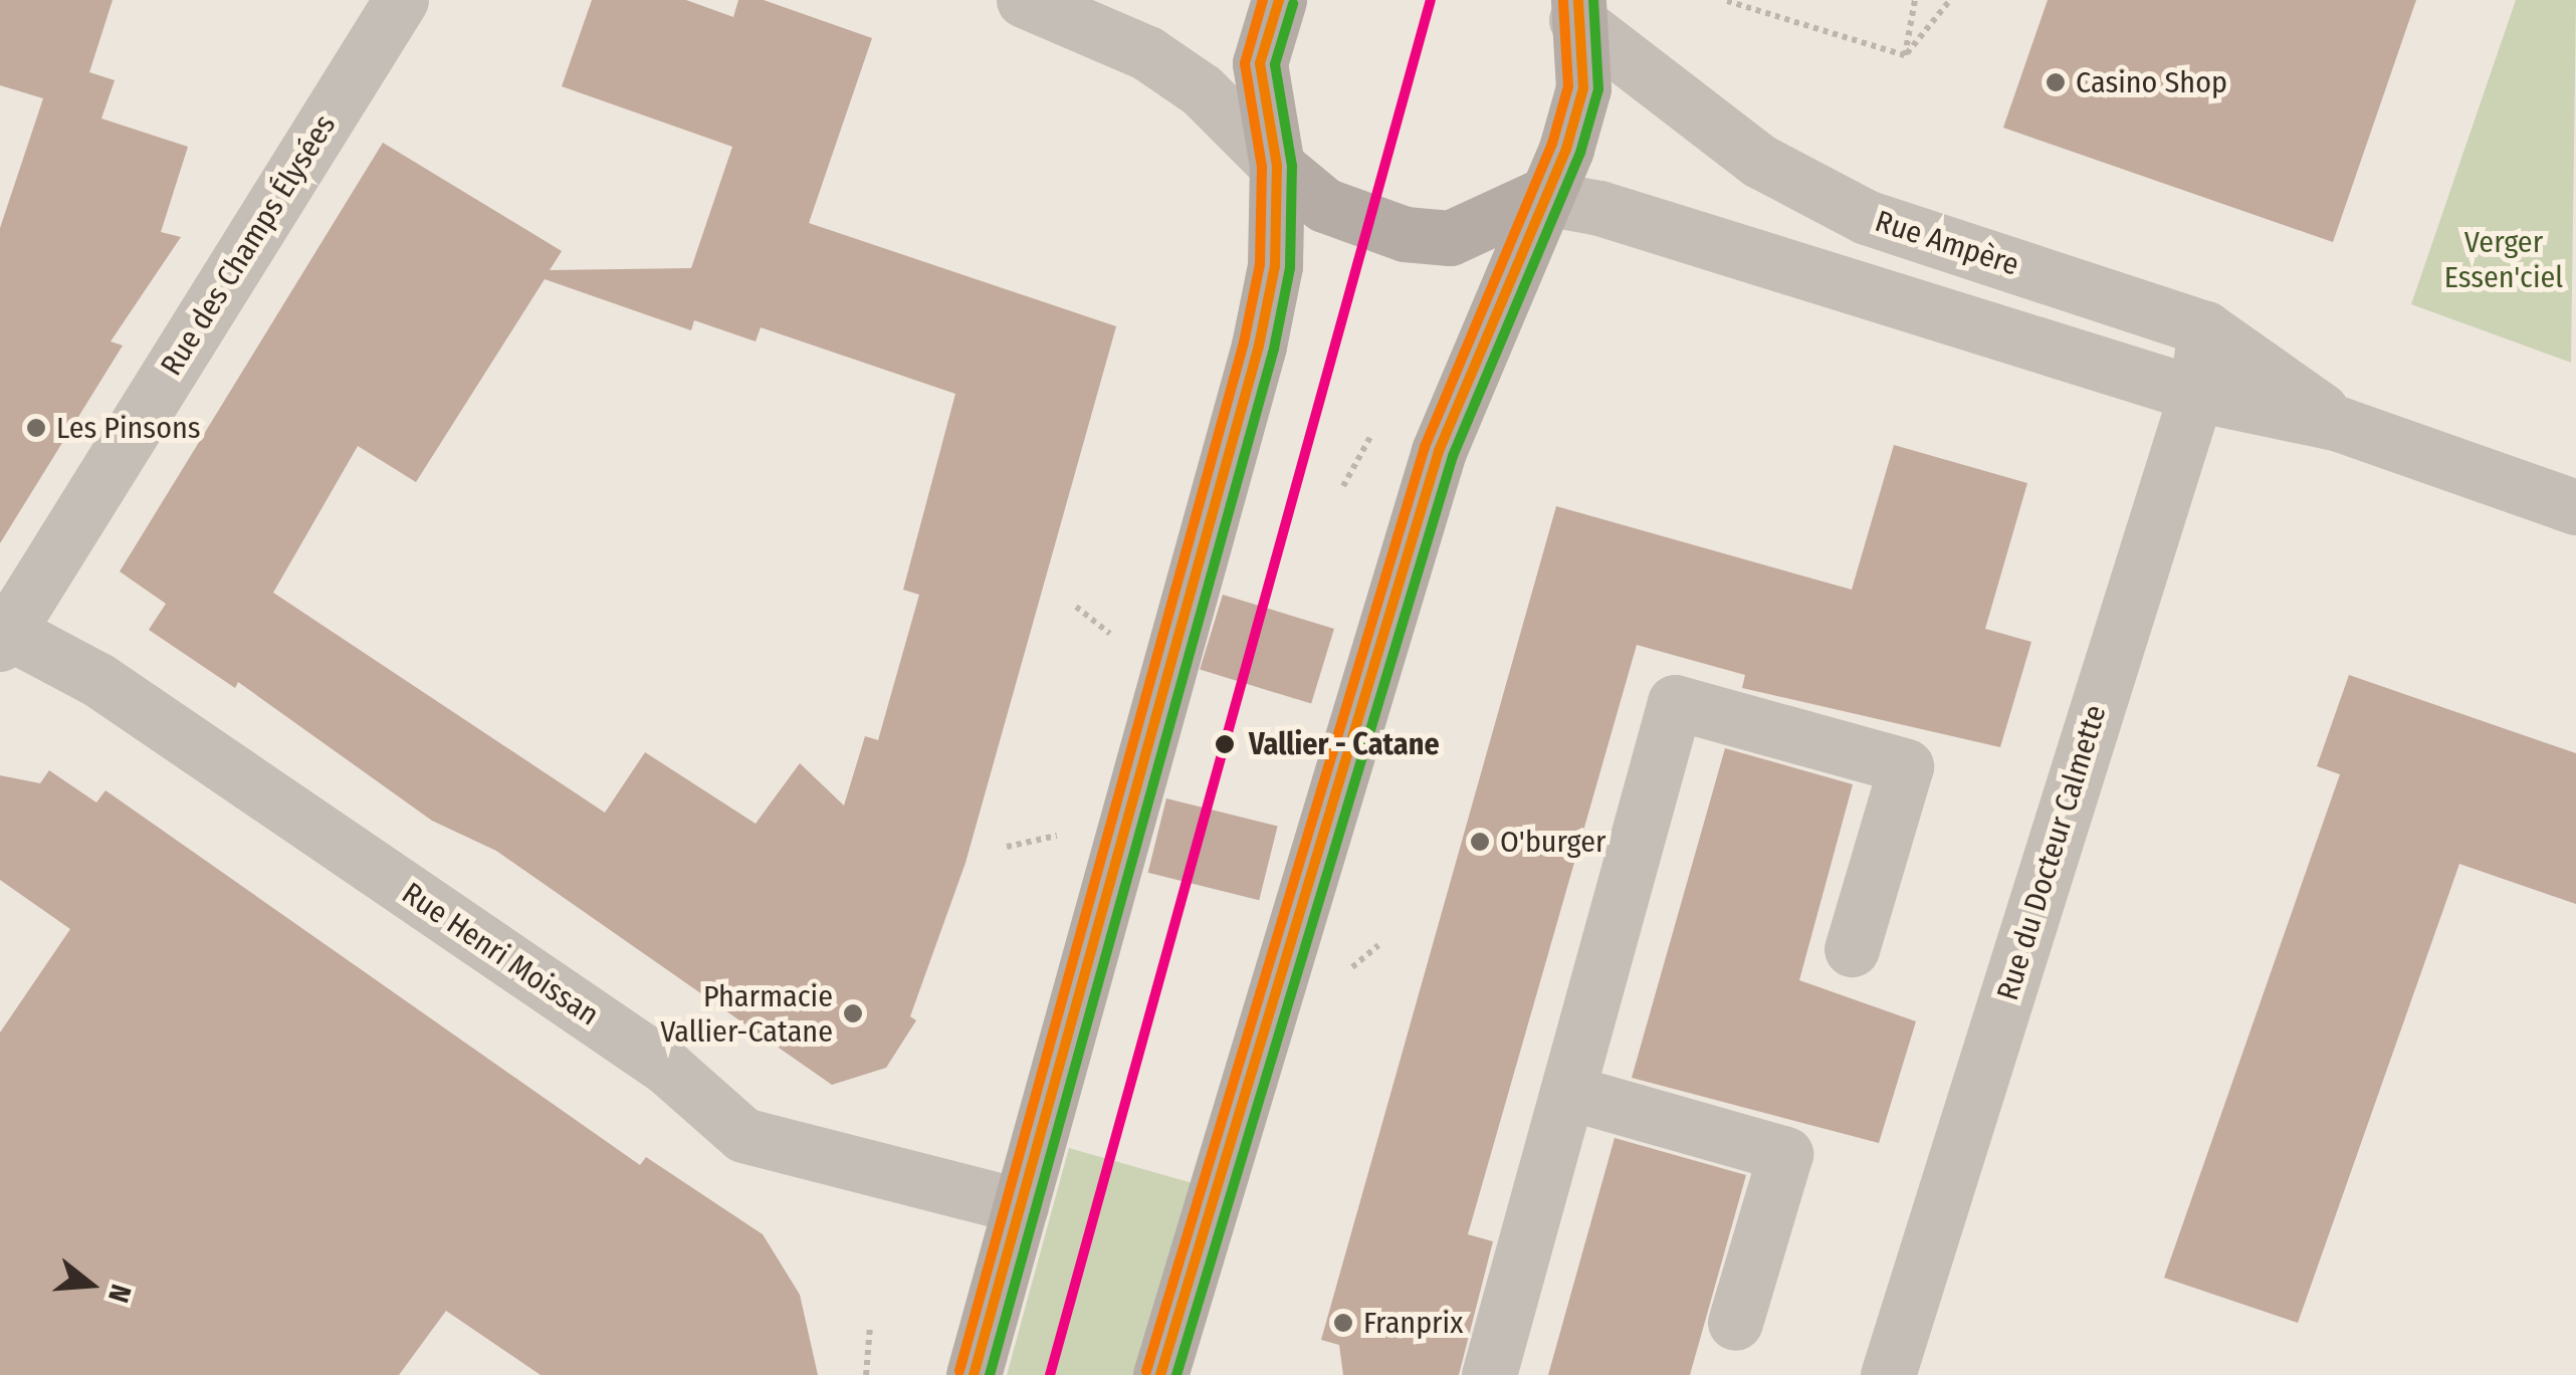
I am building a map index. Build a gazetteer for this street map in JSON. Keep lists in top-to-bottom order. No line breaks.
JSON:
{"streets":{"street":["Rue Ampère","Rue des Champs Élysées","Rue du Docteur Calmette","Rue Henri Moissan"]},"crossings":[["Rue Ampère","Rue du Docteur Calmette"],["Rue des Champs Élysées","Rue Henri Moissan"]],"parks":["Verger Essen'ciel"],"places":["Casino Shop","Les Pinsons","Vallier - Catane","O'burger","Pharmacie Vallier-Catane","Franprix"],"north":"right"}
